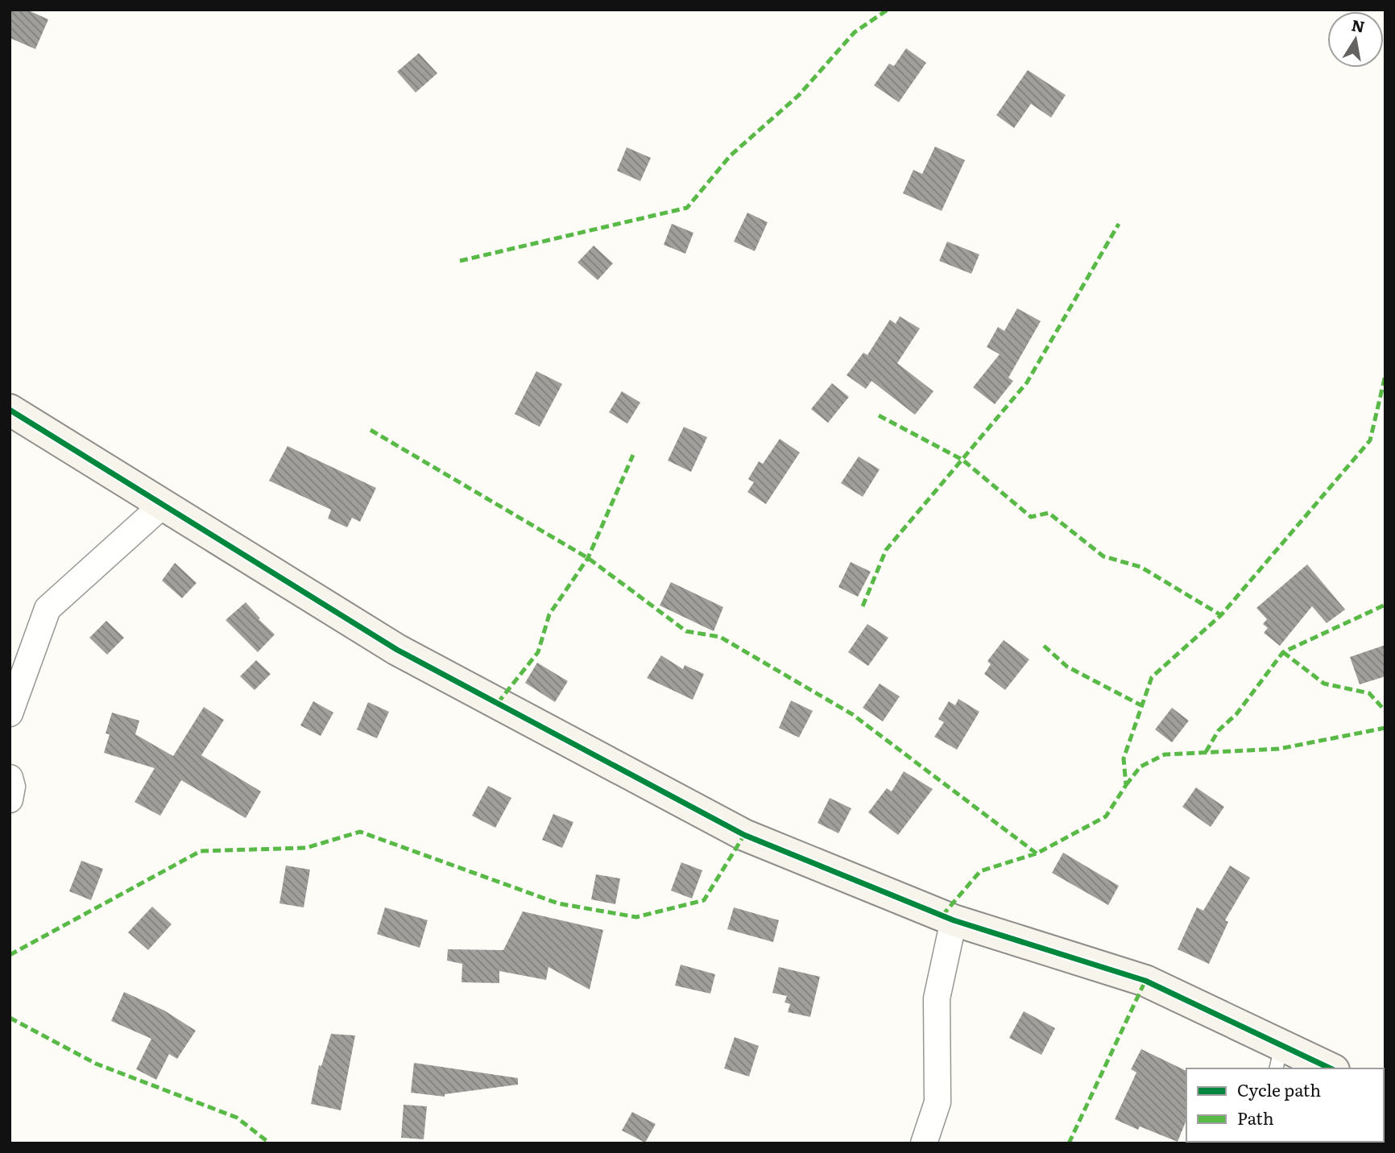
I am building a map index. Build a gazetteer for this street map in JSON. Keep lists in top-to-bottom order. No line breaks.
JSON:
{"legend":["Cycle path","Path"],"north":"top"}
